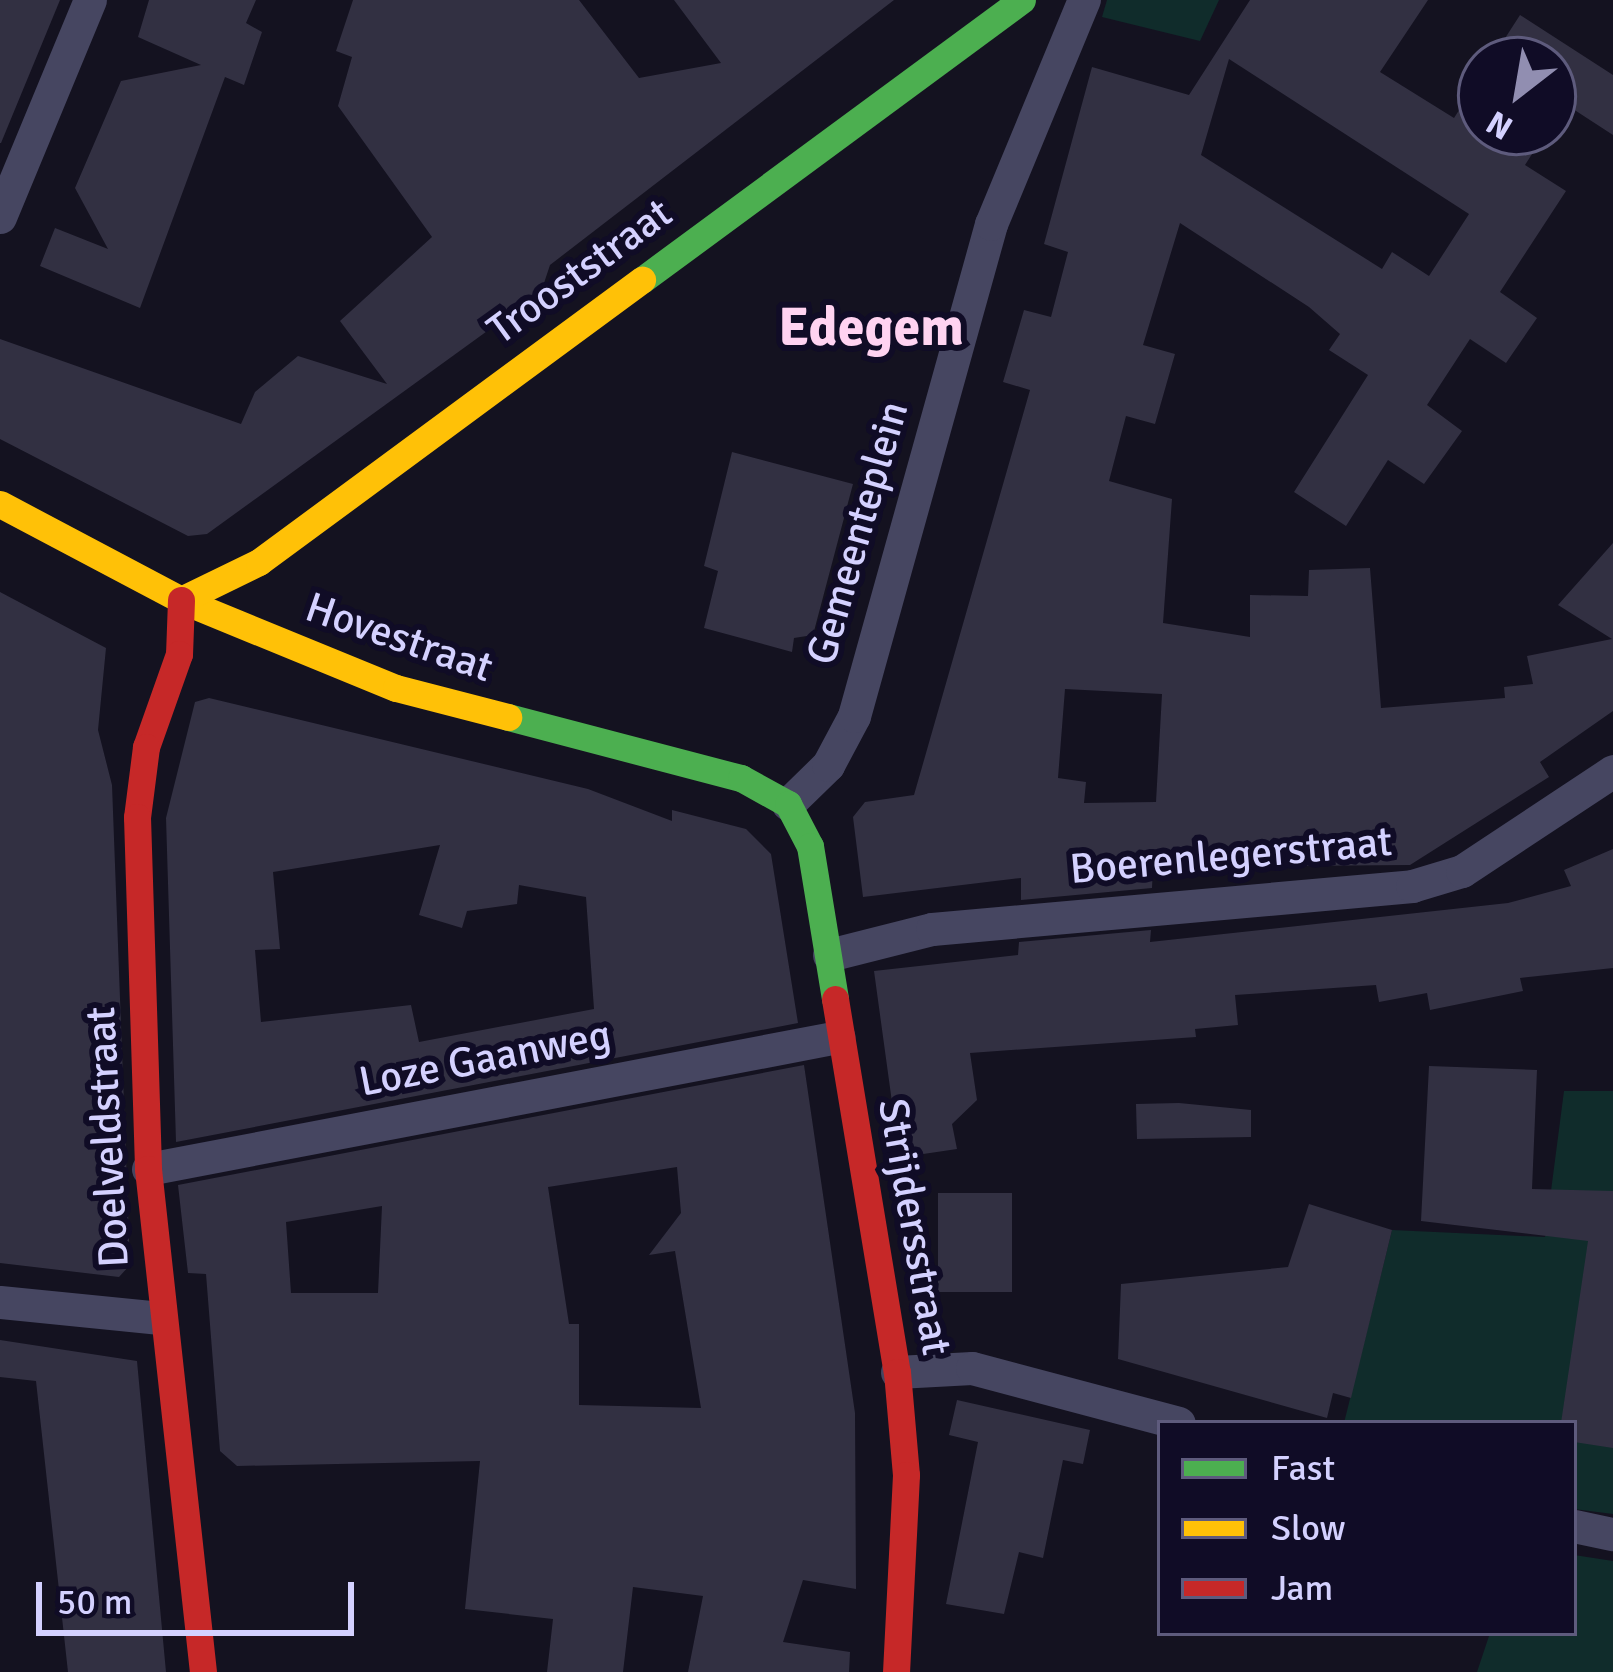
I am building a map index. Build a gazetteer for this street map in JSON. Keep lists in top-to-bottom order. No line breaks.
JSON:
{"streets":{"street":["Trooststraat","Gemeenteplein","Hovestraat","Boerenlegerstraat","Loze Gaanweg","Doelveldstraat","Strijdersstraat"]},"crossings":[["Trooststraat","Hovestraat"],["Trooststraat","Doelveldstraat"],["Gemeenteplein","Hovestraat"],["Gemeenteplein","Strijdersstraat"],["Hovestraat","Doelveldstraat"],["Hovestraat","Strijdersstraat"],["Boerenlegerstraat","Strijdersstraat"],["Loze Gaanweg","Doelveldstraat"],["Loze Gaanweg","Strijdersstraat"]],"districts":["Edegem"],"legend":["Fast","Slow","Jam"],"scale_bar":"50 m","north":"bottom left"}
